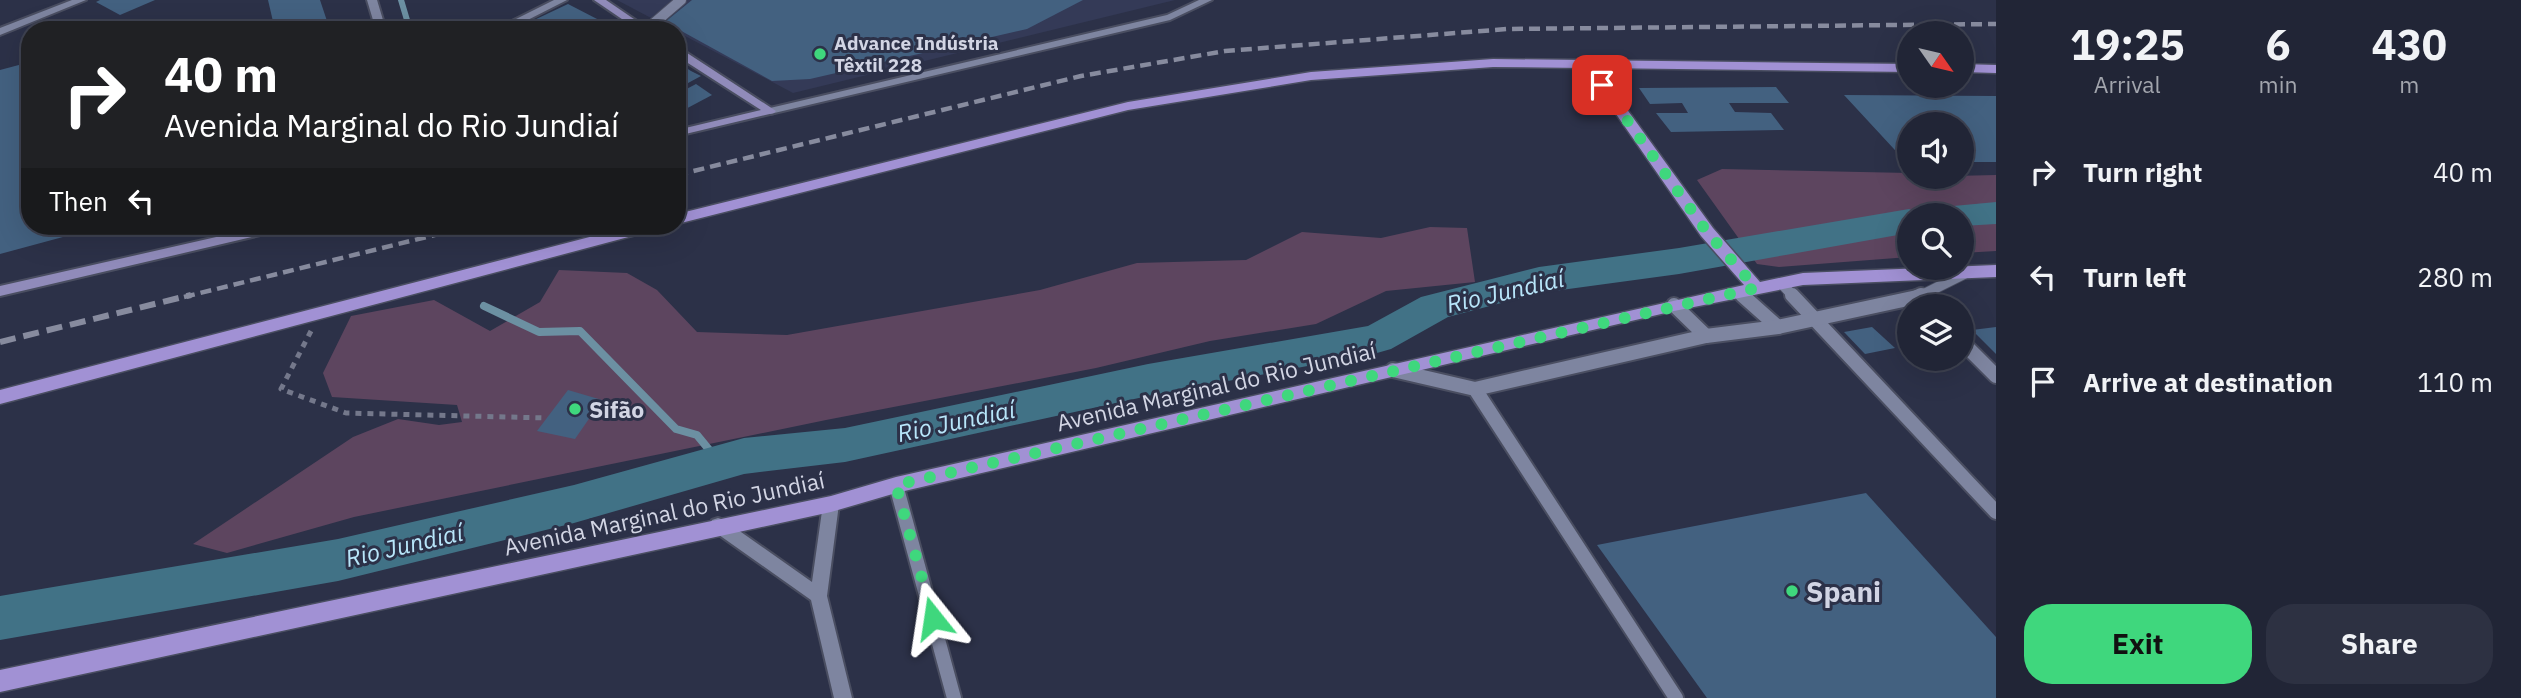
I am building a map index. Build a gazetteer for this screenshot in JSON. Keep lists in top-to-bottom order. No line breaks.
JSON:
{"streets":{"main road":["Avenida Marginal do Rio Jundiaí"]},"water":["Rio Jundiaí"],"places":["Advance Indústria Têxtil 228","Sifão","Spani"],"north":"bottom right","page":{"eta":["19:25","Arrival","6","min","430","m"],"turn":["40 m","Avenida Marginal do Rio Jundiaí"],"list":[{"name":"Turn right","value":"40 m"},{"name":"Turn left","value":"280 m"},{"name":"Arrive at destination","value":"110 m"}],"then":"Then","buttons":["Exit","Share"]}}
